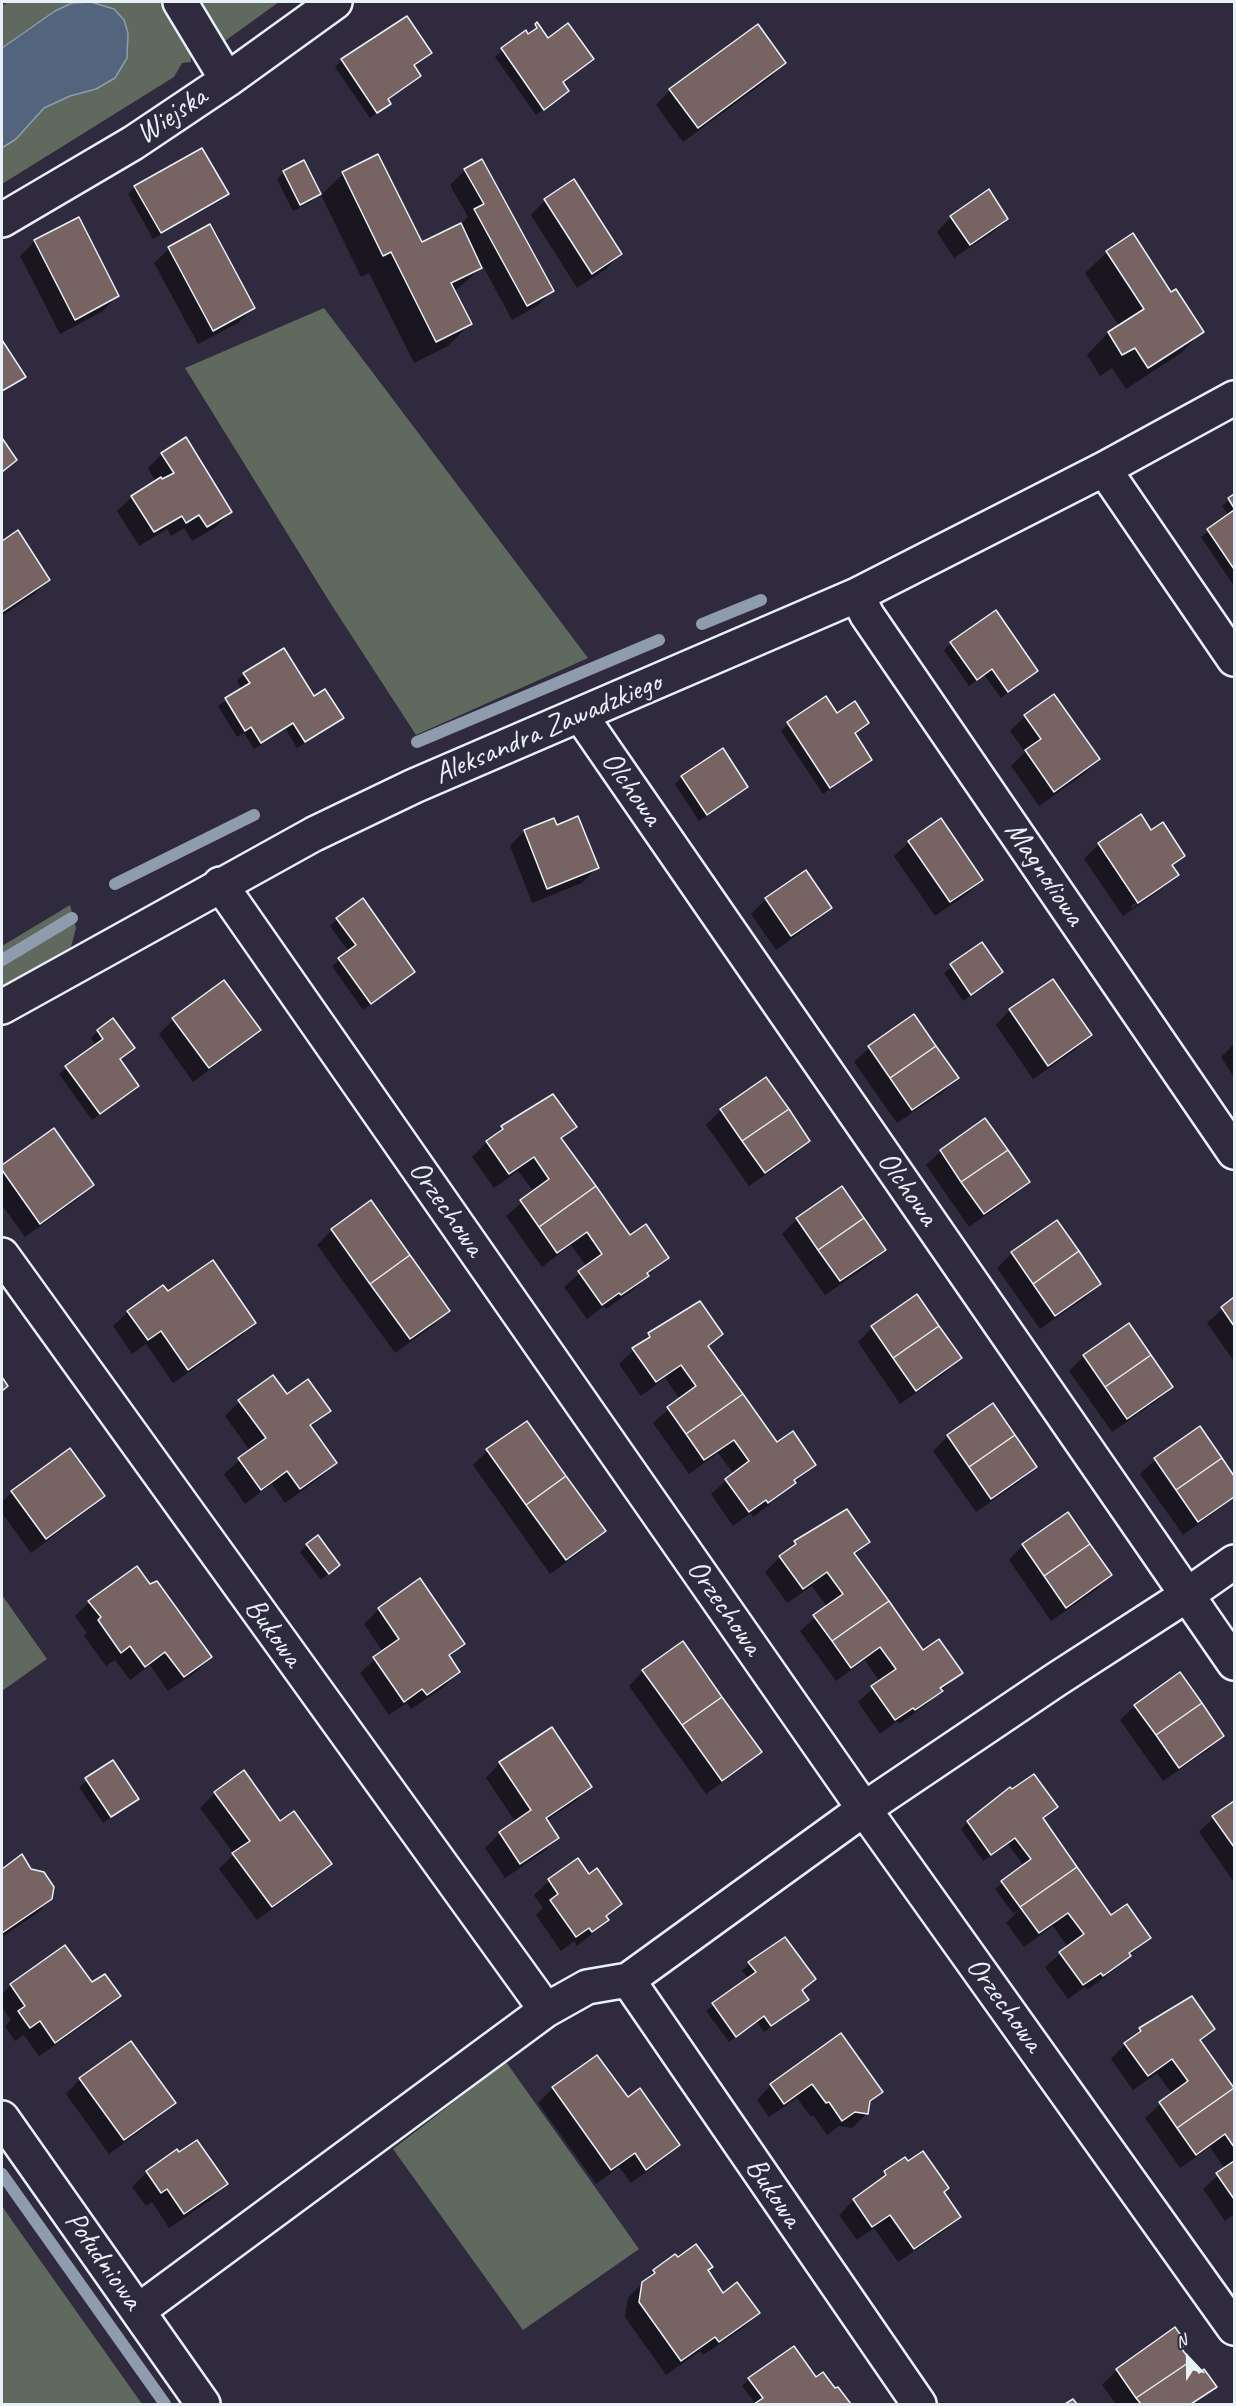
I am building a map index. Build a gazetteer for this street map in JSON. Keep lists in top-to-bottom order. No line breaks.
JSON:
{"streets":{"street":["Wiejska","Aleksandra Zawadzkiego","Olchowa","Magnoliowa","Orzechowa","Bukowa","Południowa"]},"crossings":[["Aleksandra Zawadzkiego","Olchowa"],["Aleksandra Zawadzkiego","Magnoliowa"],["Aleksandra Zawadzkiego","Orzechowa"]],"north":"top"}
